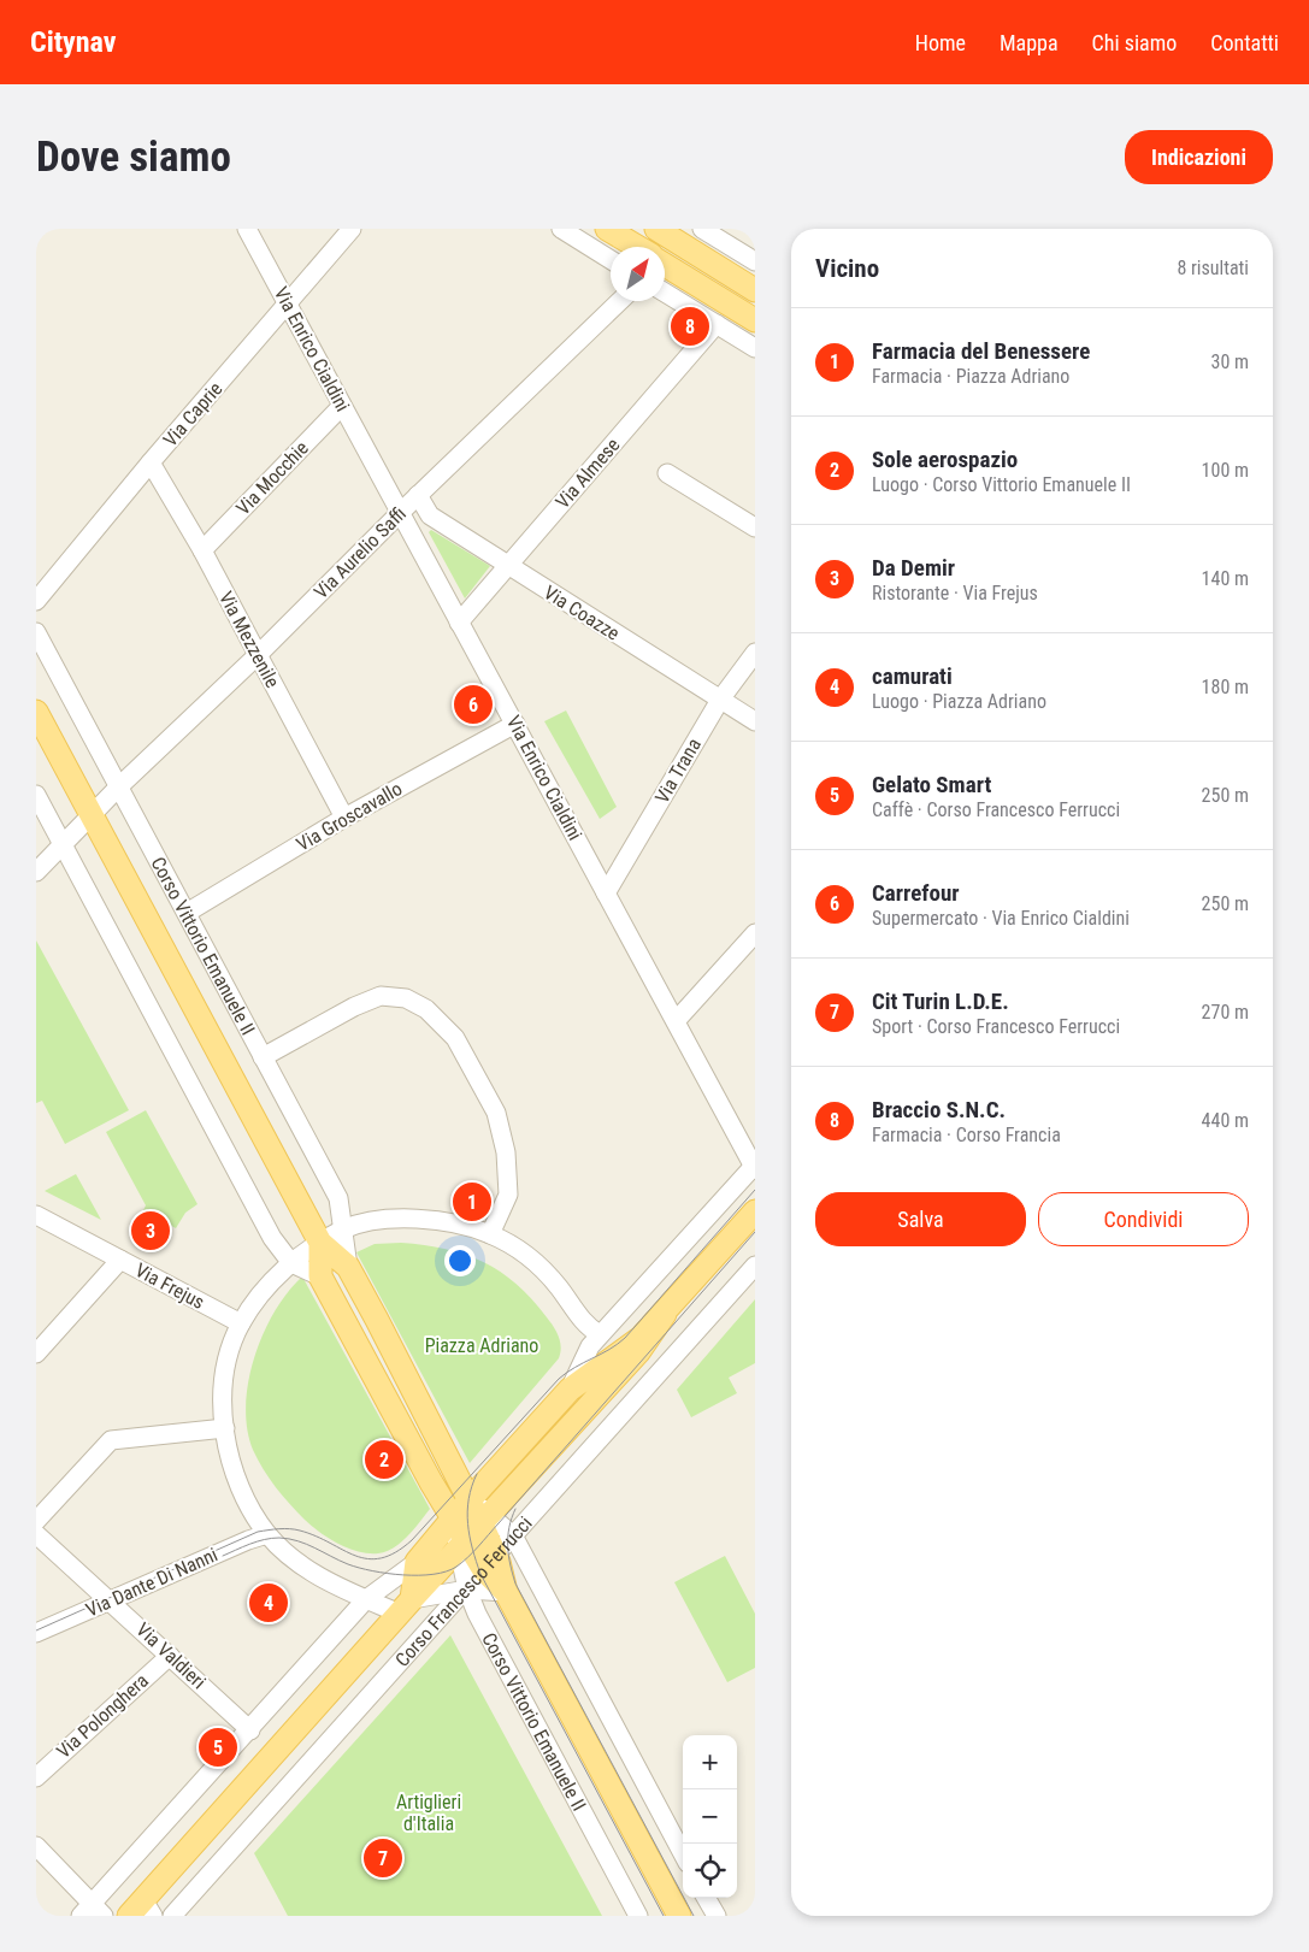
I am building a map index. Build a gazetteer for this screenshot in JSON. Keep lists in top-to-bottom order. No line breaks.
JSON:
{"streets":{"main road":["Corso Vittorio Emanuele II","Corso Francesco Ferrucci"],"street":["Via Enrico Cialdini","Via Caprie","Via Almese","Via Mocchie","Via Aurelio Saffi","Via Coazze","Via Mezzenile","Via Trana","Via Groscavallo","Via Frejus","Via Dante Di Nanni","Via Valdieri","Via Polonghera"]},"crossings":[["Via Enrico Cialdini","Via Caprie"],["Via Enrico Cialdini","Via Almese"],["Via Enrico Cialdini","Via Mocchie"],["Via Enrico Cialdini","Via Aurelio Saffi"],["Via Enrico Cialdini","Via Trana"],["Via Enrico Cialdini","Via Groscavallo"],["Via Caprie","Via Mezzenile"],["Via Almese","Via Coazze"],["Via Mocchie","Via Mezzenile"],["Via Aurelio Saffi","Via Coazze"],["Via Aurelio Saffi","Via Mezzenile"],["Via Aurelio Saffi","Corso Vittorio Emanuele II"],["Via Coazze","Via Trana"],["Via Mezzenile","Via Groscavallo"],["Via Groscavallo","Corso Vittorio Emanuele II"],["Corso Vittorio Emanuele II","Corso Francesco Ferrucci"],["Via Dante Di Nanni","Via Valdieri"],["Via Valdieri","Via Polonghera"]],"parks":["Piazza Adriano","Artiglieri d'Italia"],"north":"top right","page":{"header":"Citynav","nav":["Home","Mappa","Chi siamo","Contatti"],"buttons":["Indicazioni",["Salva","Condividi"]],"title":"Dove siamo","heading":["Vicino","8 risultati"],"pins":["8","6","1","3","2","4","5","7"],"list":[{"mark":"1","name":"Farmacia del Benessere","note":"Farmacia · Piazza Adriano","value":"30 m"},{"mark":"2","name":"Sole aerospazio","note":"Luogo · Corso Vittorio Emanuele II","value":"100 m"},{"mark":"3","name":"Da Demir","note":"Ristorante · Via Frejus","value":"140 m"},{"mark":"4","name":"camurati","note":"Luogo · Piazza Adriano","value":"180 m"},{"mark":"5","name":"Gelato Smart","note":"Caffè · Corso Francesco Ferrucci","value":"250 m"},{"mark":"6","name":"Carrefour","note":"Supermercato · Via Enrico Cialdini","value":"250 m"},{"mark":"7","name":"Cit Turin L.D.E.","note":"Sport · Corso Francesco Ferrucci","value":"270 m"},{"mark":"8","name":"Braccio S.N.C.","note":"Farmacia · Corso Francia","value":"440 m"}],"map_buttons":["+","−"]}}
